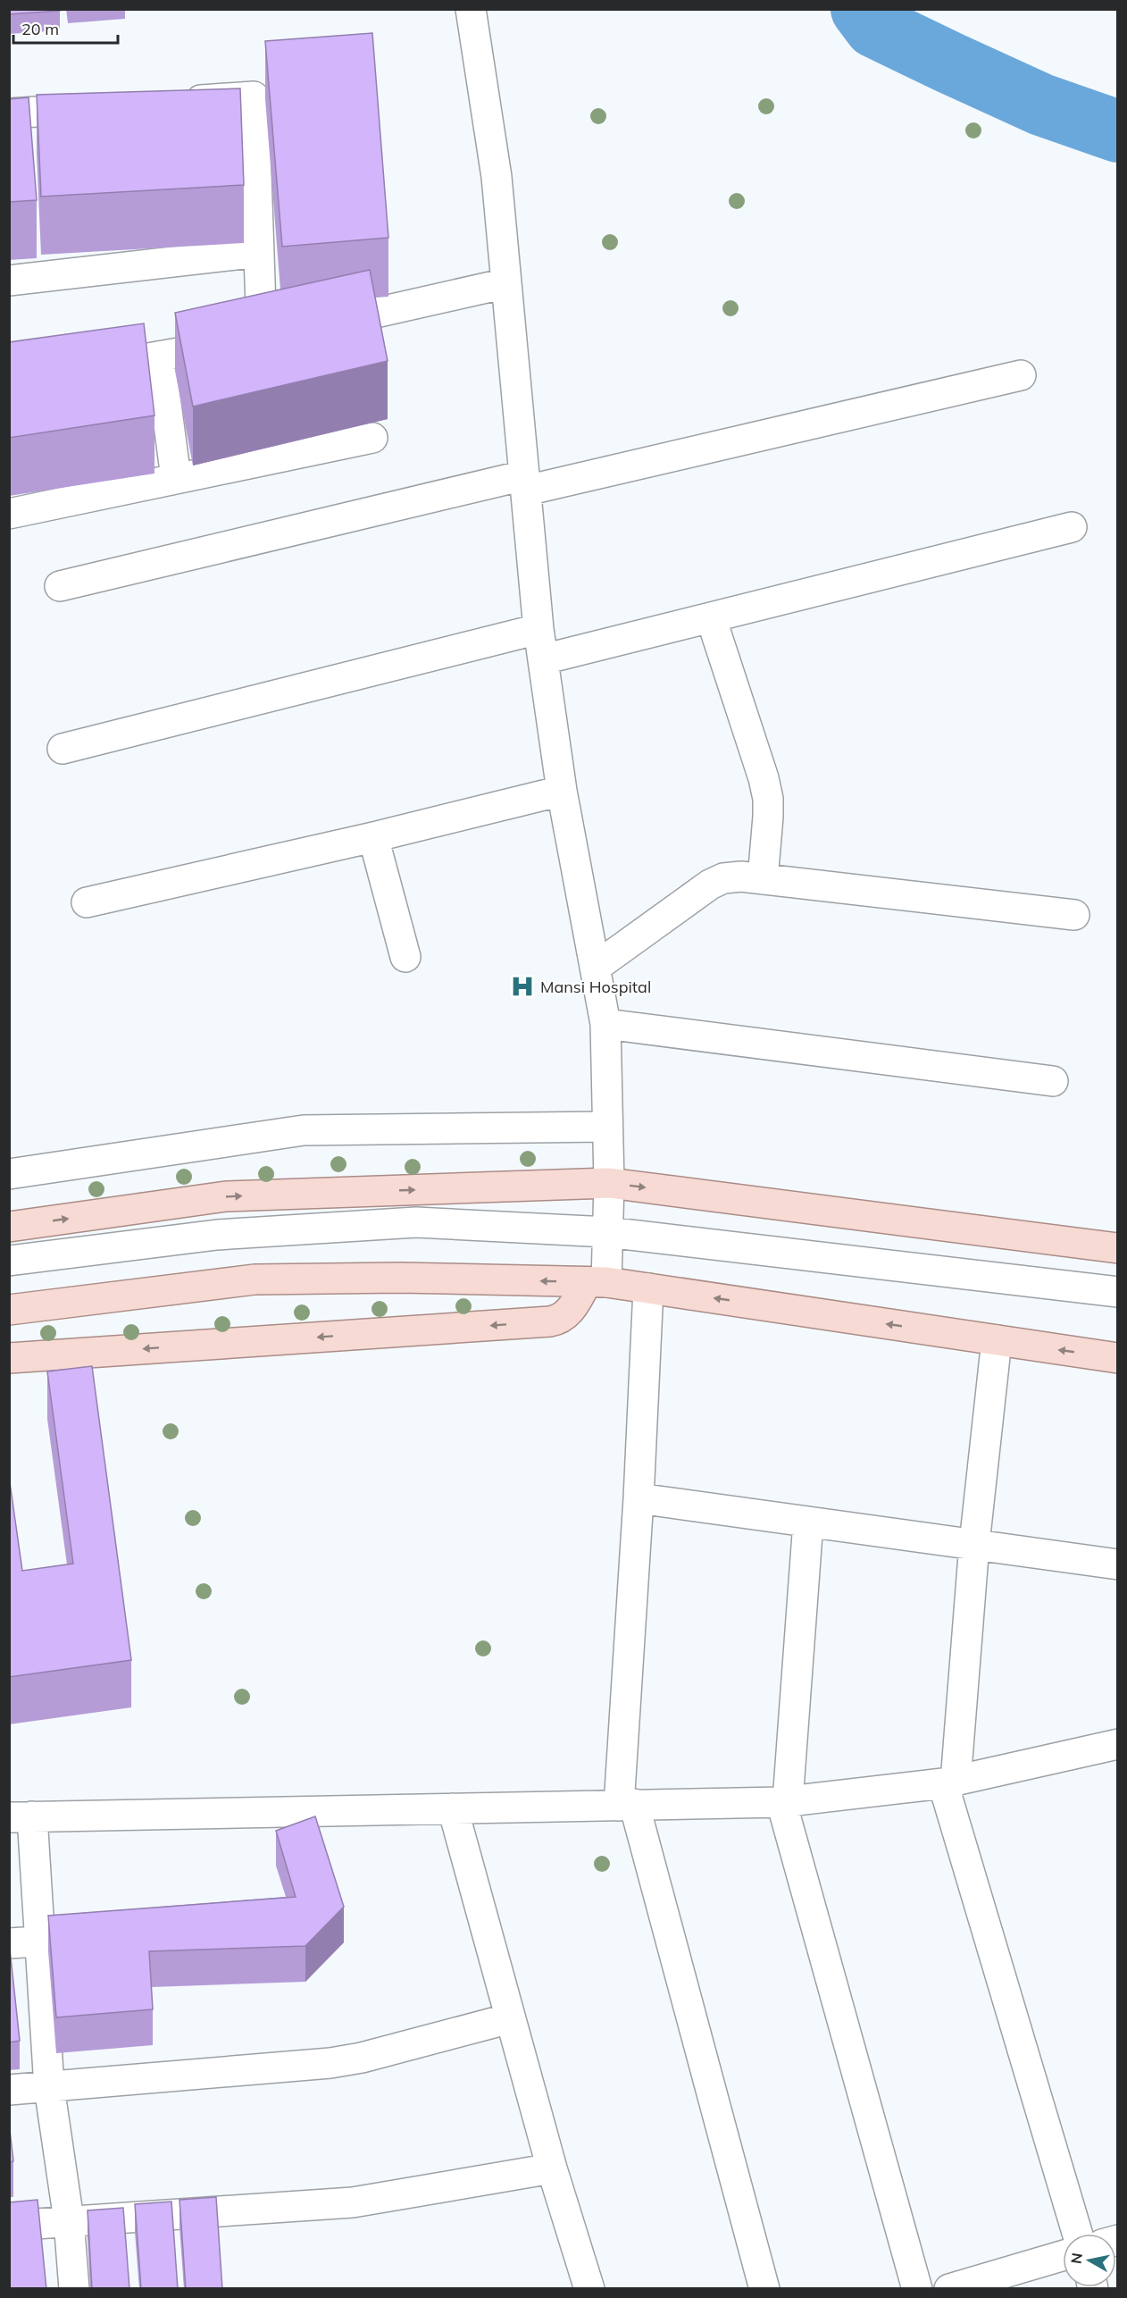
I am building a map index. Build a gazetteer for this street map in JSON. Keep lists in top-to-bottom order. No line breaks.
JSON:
{"places":{"hospital":["Mansi Hospital"]},"scale_bar":"20 m","north":"left"}
